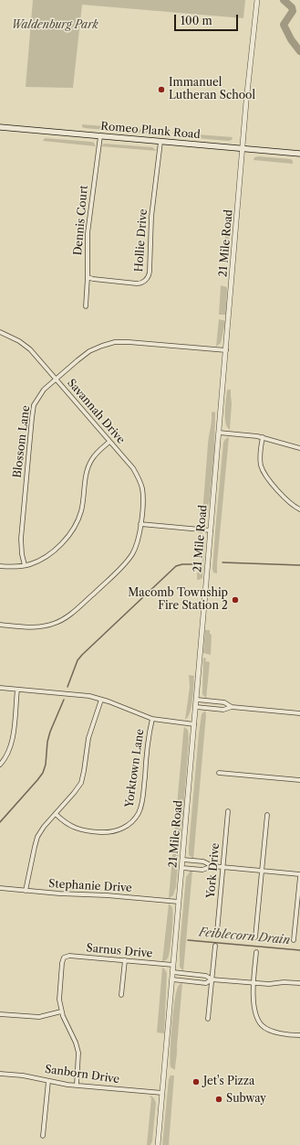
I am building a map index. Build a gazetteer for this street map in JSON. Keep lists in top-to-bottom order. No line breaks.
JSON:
{"streets":{"main road":["Romeo Plank Road"],"street":["Dennis Court","Hollie Drive","21 Mile Road","Savannah Drive","Blossom Lane","Yorktown Lane","York Drive","Stephanie Drive","Sarnus Drive","Sanborn Drive"]},"crossings":[["Romeo Plank Road","Dennis Court"],["Romeo Plank Road","Hollie Drive"],["Romeo Plank Road","21 Mile Road"],["Dennis Court","Hollie Drive"],["21 Mile Road","Blossom Lane"],["21 Mile Road","Stephanie Drive"],["21 Mile Road","Sarnus Drive"],["21 Mile Road","Sanborn Drive"],["Savannah Drive","Blossom Lane"]],"water":["Feiblecorn Drain"],"parks":["Waldenburg Park"],"places":["Immanuel Lutheran School","Macomb Township Fire Station 2","Jet's Pizza","Subway"],"scale_bar":"100 m"}
